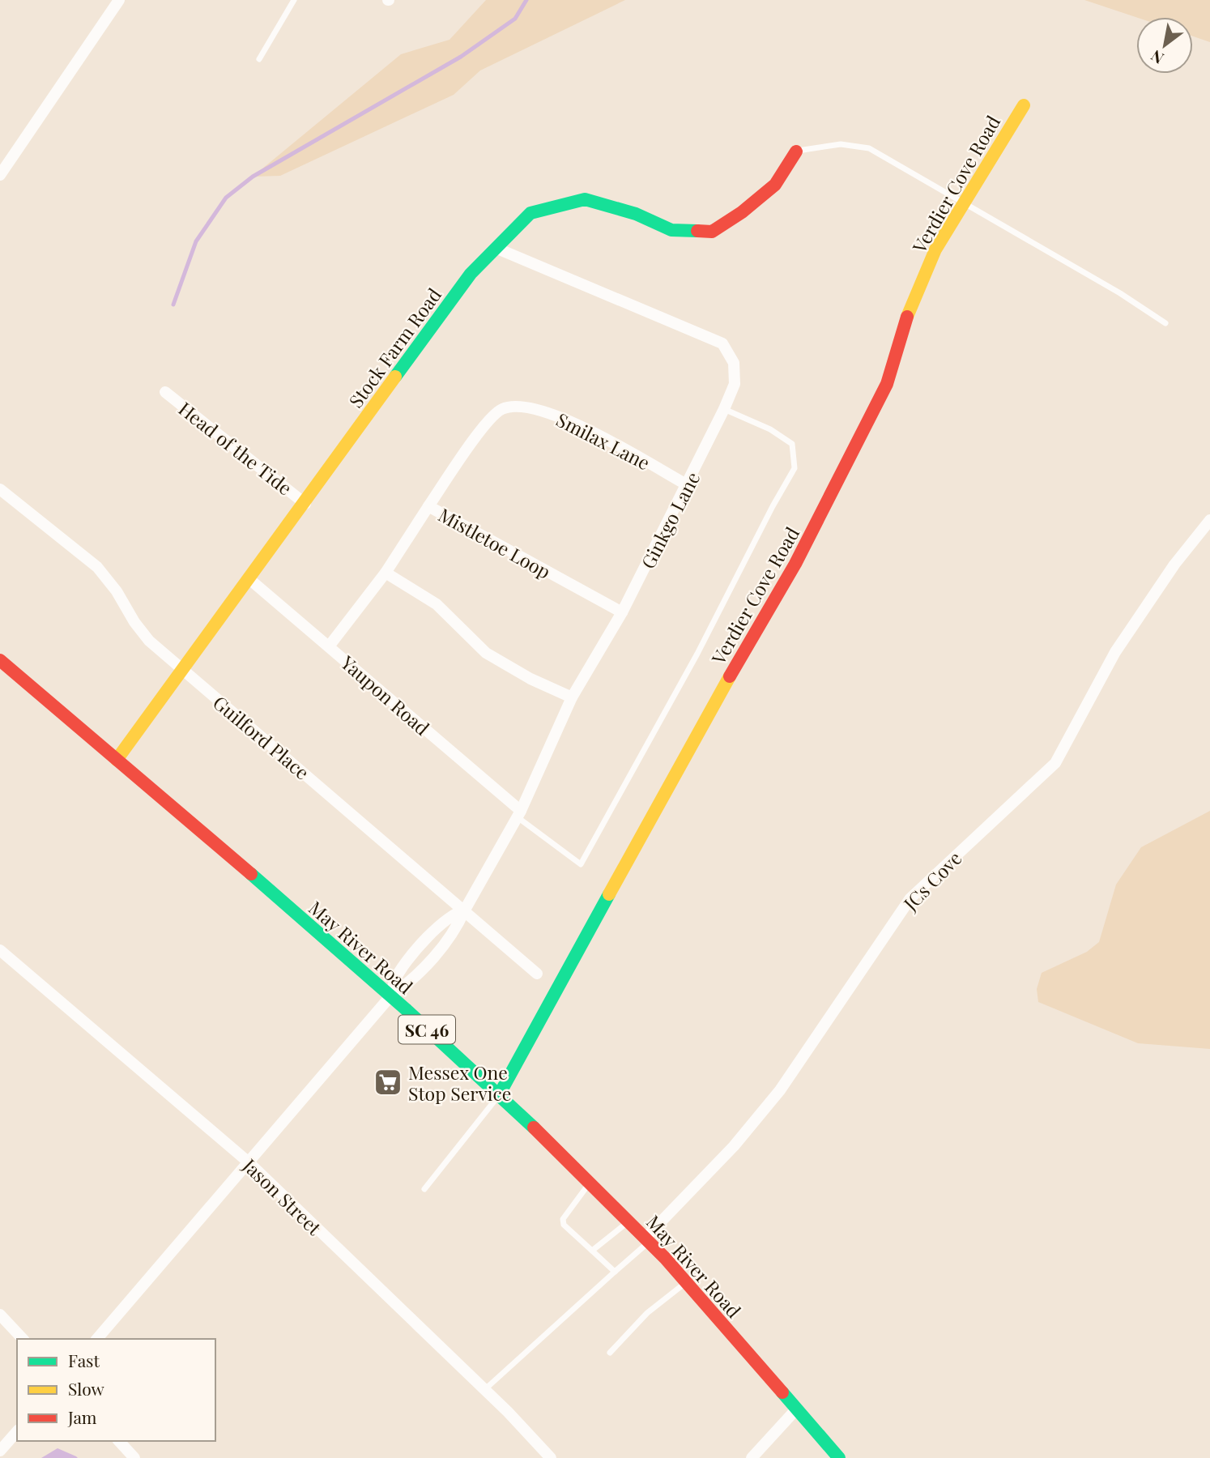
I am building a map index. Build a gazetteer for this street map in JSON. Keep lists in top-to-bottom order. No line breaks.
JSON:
{"streets":{"street":["Verdier Cove Road","Stock Farm Road","Smilax Lane","Head of the Tide","Ginkgo Lane","Mistletoe Loop","Yaupon Road","Guilford Place","JCs Cove","May River Road","SC 46","Jason Street"]},"crossings":[["Verdier Cove Road","May River Road"],["Stock Farm Road","Head of the Tide"],["Stock Farm Road","Ginkgo Lane"],["Stock Farm Road","Yaupon Road"],["Stock Farm Road","Guilford Place"],["Stock Farm Road","May River Road"],["Smilax Lane","Ginkgo Lane"],["Smilax Lane","Mistletoe Loop"],["Ginkgo Lane","Mistletoe Loop"],["Ginkgo Lane","Yaupon Road"],["Ginkgo Lane","Guilford Place"],["Ginkgo Lane","May River Road"],["Ginkgo Lane","Jason Street"],["Mistletoe Loop","Yaupon Road"],["JCs Cove","May River Road"]],"places":{"supermarket":["Messex One Stop Service"]},"legend":["Fast","Slow","Jam"],"north":"bottom left"}
